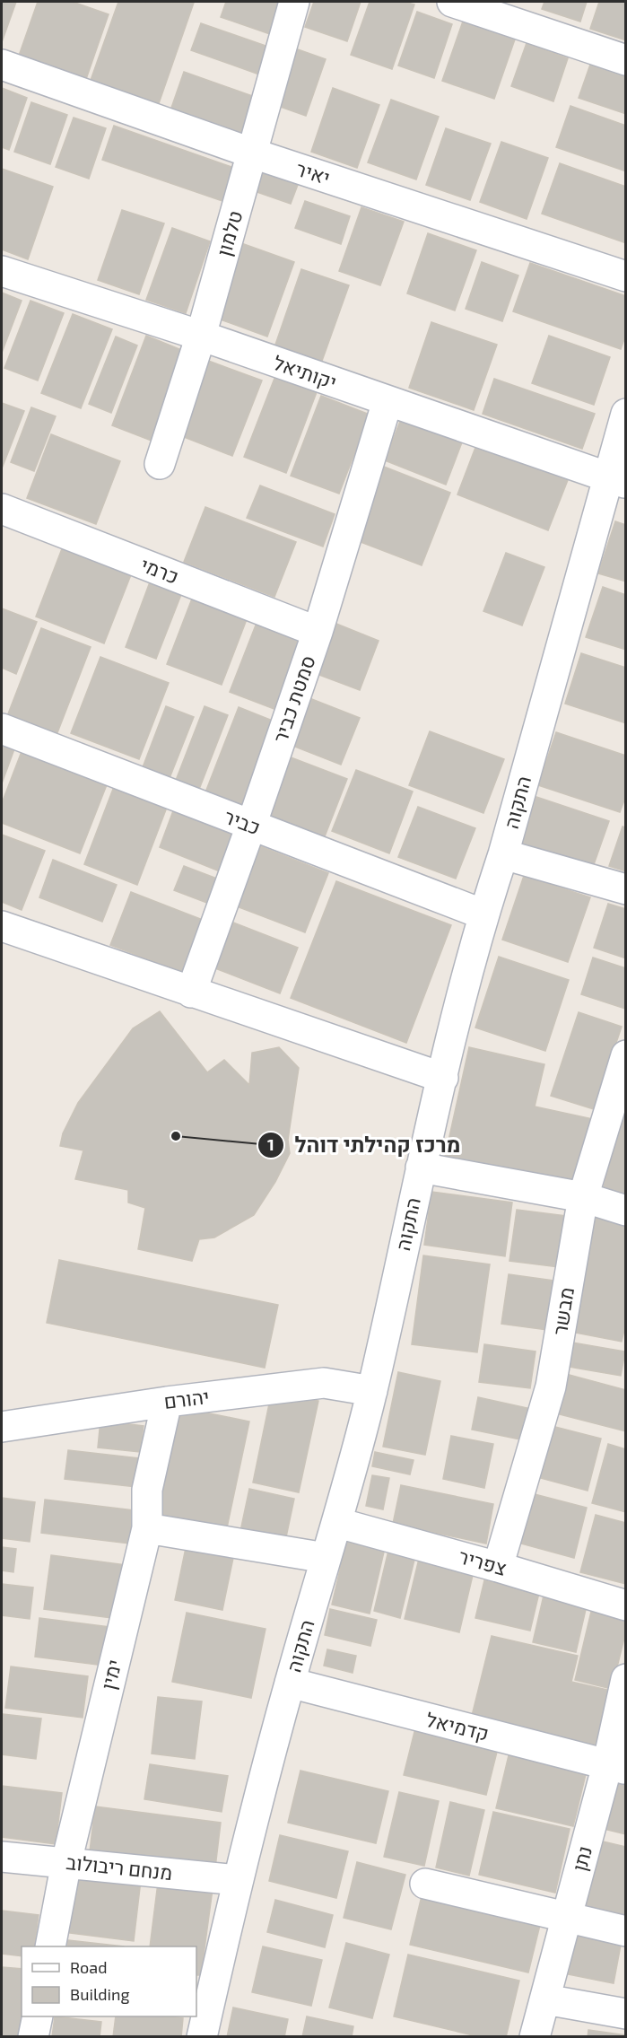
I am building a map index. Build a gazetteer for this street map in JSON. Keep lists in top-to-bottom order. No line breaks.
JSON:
{"streets":{"street":["יאיר","טלמון","יקותיאל","כרמי","סמטת כביר","התקוה","כביר","מבשר","יהורם","צפריר","ימין","קדמיאל","נתן","מנחם ריבולוב"]},"crossings":[["יאיר","טלמון"],["טלמון","יקותיאל"],["יקותיאל","סמטת כביר"],["יקותיאל","התקוה"],["כרמי","סמטת כביר"],["סמטת כביר","כביר"],["התקוה","כביר"],["התקוה","יהורם"],["התקוה","צפריר"],["התקוה","קדמיאל"],["התקוה","מנחם ריבולוב"],["מבשר","צפריר"],["יהורם","ימין"],["ימין","מנחם ריבולוב"],["קדמיאל","נתן"]],"places":["מרכז קהילתי דוהל"],"legend":["Road","Building"]}
